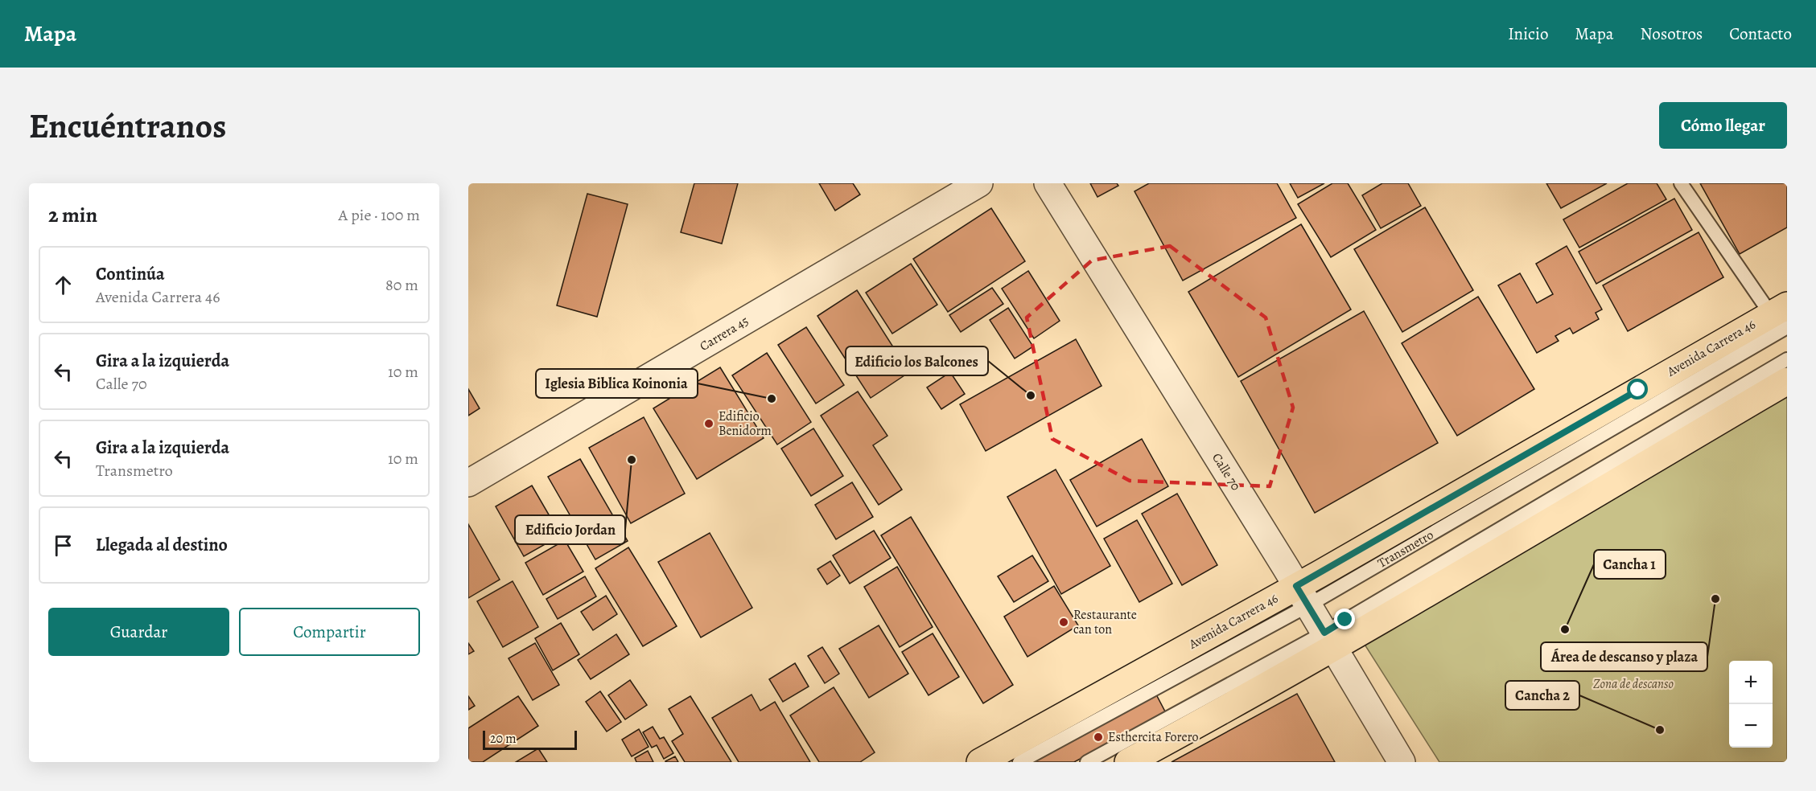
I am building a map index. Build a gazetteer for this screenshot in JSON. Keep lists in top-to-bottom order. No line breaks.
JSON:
{"streets":{"main road":["Avenida Carrera 46"],"street":["Carrera 45","Calle 70"]},"crossings":[["Avenida Carrera 46","Calle 70"]],"parks":["Zona de descanso"],"places":["Edificio los Balcones","Iglesia Biblica Koinonia","Edificio Benidorm","Edificio Jordan","Área de descanso y plaza","Restaurante can ton","Cancha 1","Cancha 2","Esthercita Forero"],"scale_bar":"20 m","page":{"header":"Mapa","nav":["Inicio","Mapa","Nosotros","Contacto"],"buttons":["Cómo llegar",["Guardar","Compartir"]],"title":"Encuéntranos","heading":["2 min","A pie · 100 m"],"list":[["Continúa","Avenida Carrera 46","80 m"],["Gira a la izquierda","Calle 70","10 m"],["Gira a la izquierda","Transmetro","10 m"],"Llegada al destino"],"map_buttons":["+","−"],"scale":"20 m"}}
